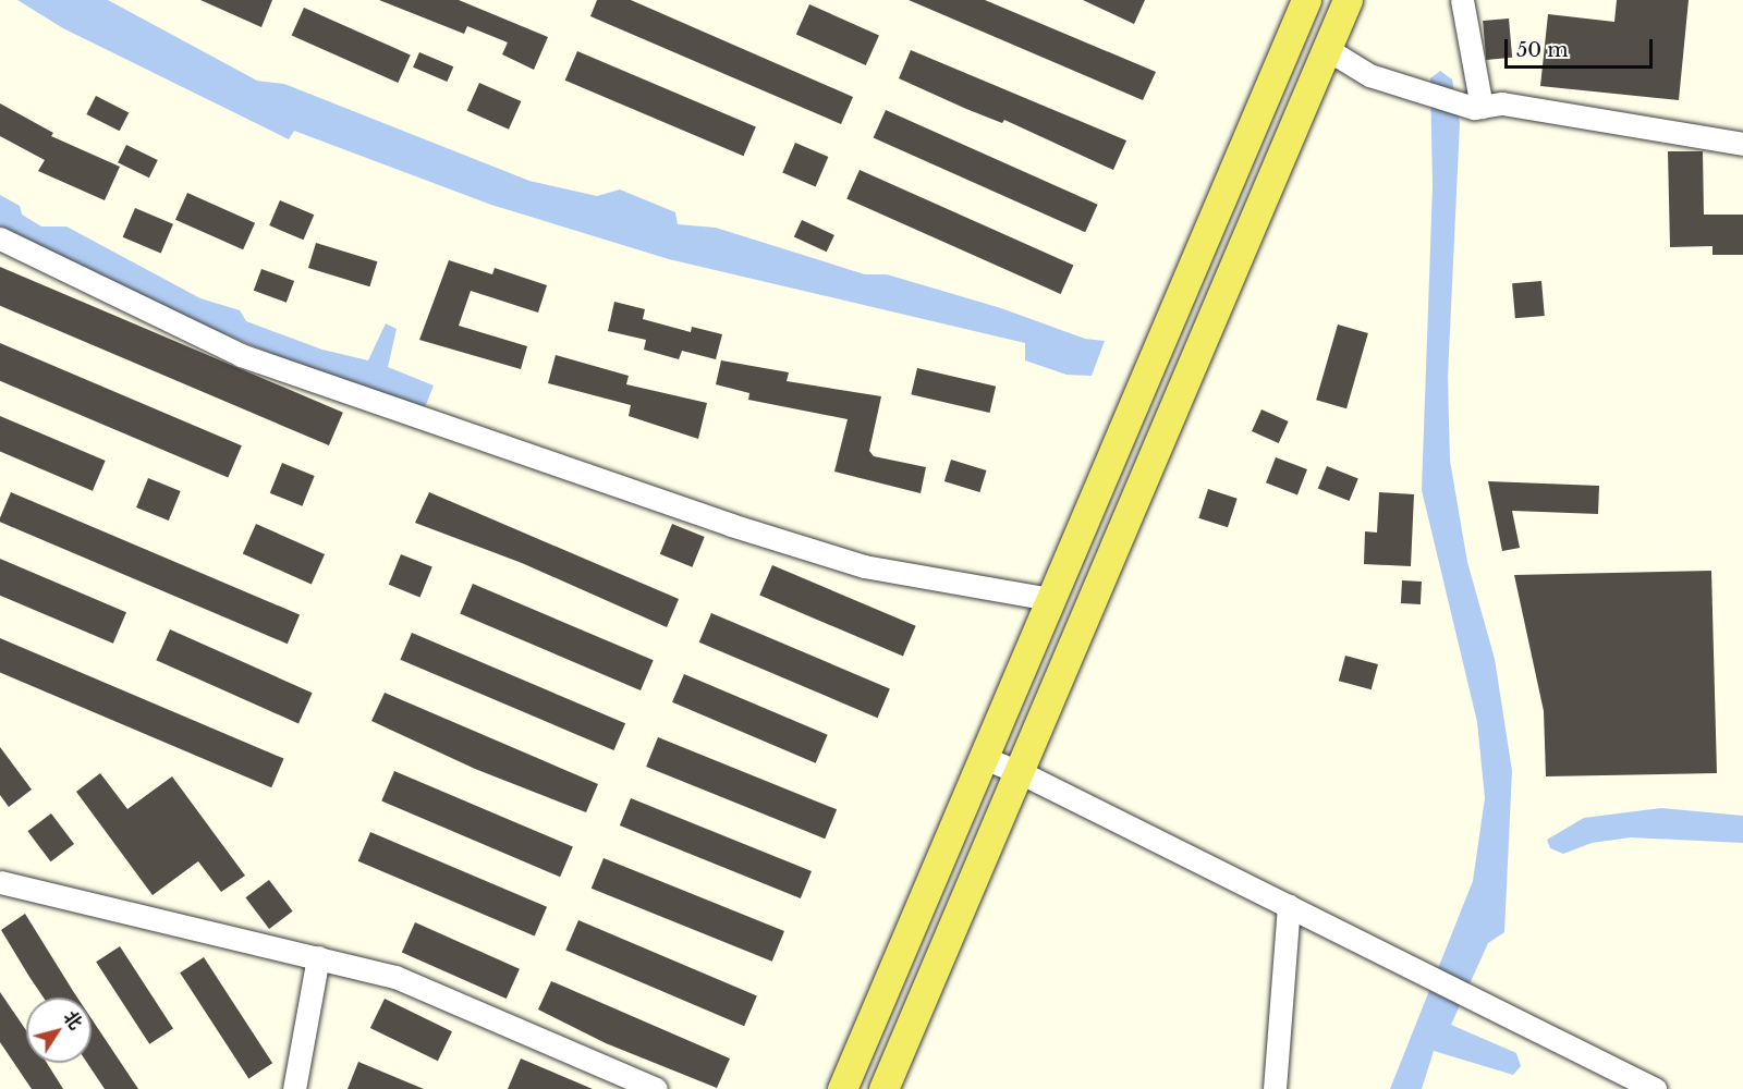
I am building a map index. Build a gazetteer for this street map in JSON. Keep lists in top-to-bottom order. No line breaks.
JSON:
{"scale_bar":"50 m","north":"top right"}
